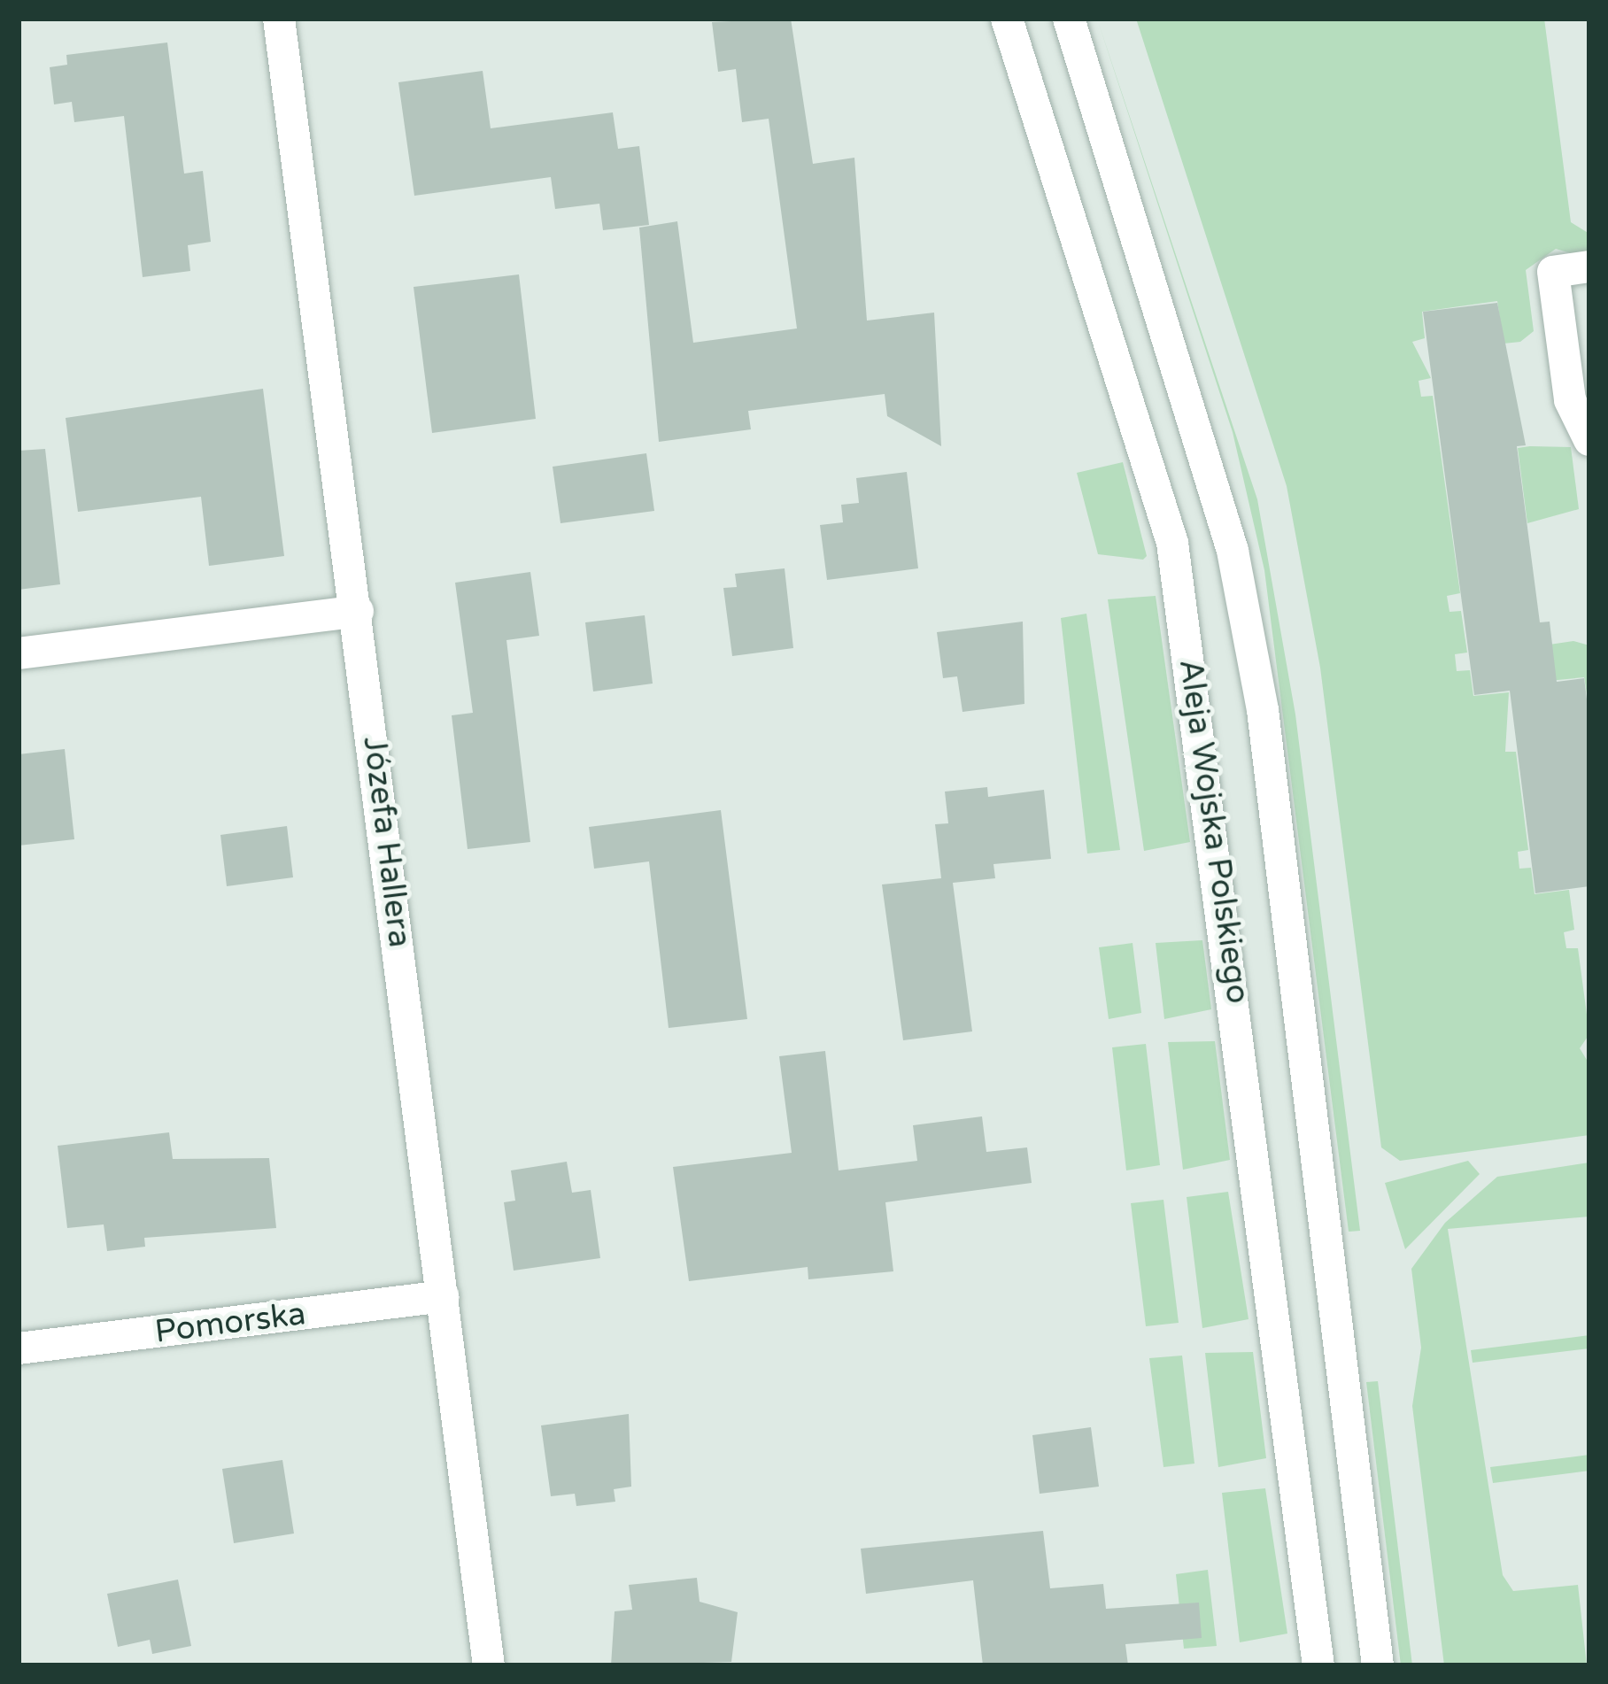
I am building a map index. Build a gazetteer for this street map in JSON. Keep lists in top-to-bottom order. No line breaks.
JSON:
{"streets":{"street":["Aleja Wojska Polskiego","Józefa Hallera","Pomorska"]},"crossings":[["Józefa Hallera","Pomorska"]]}
